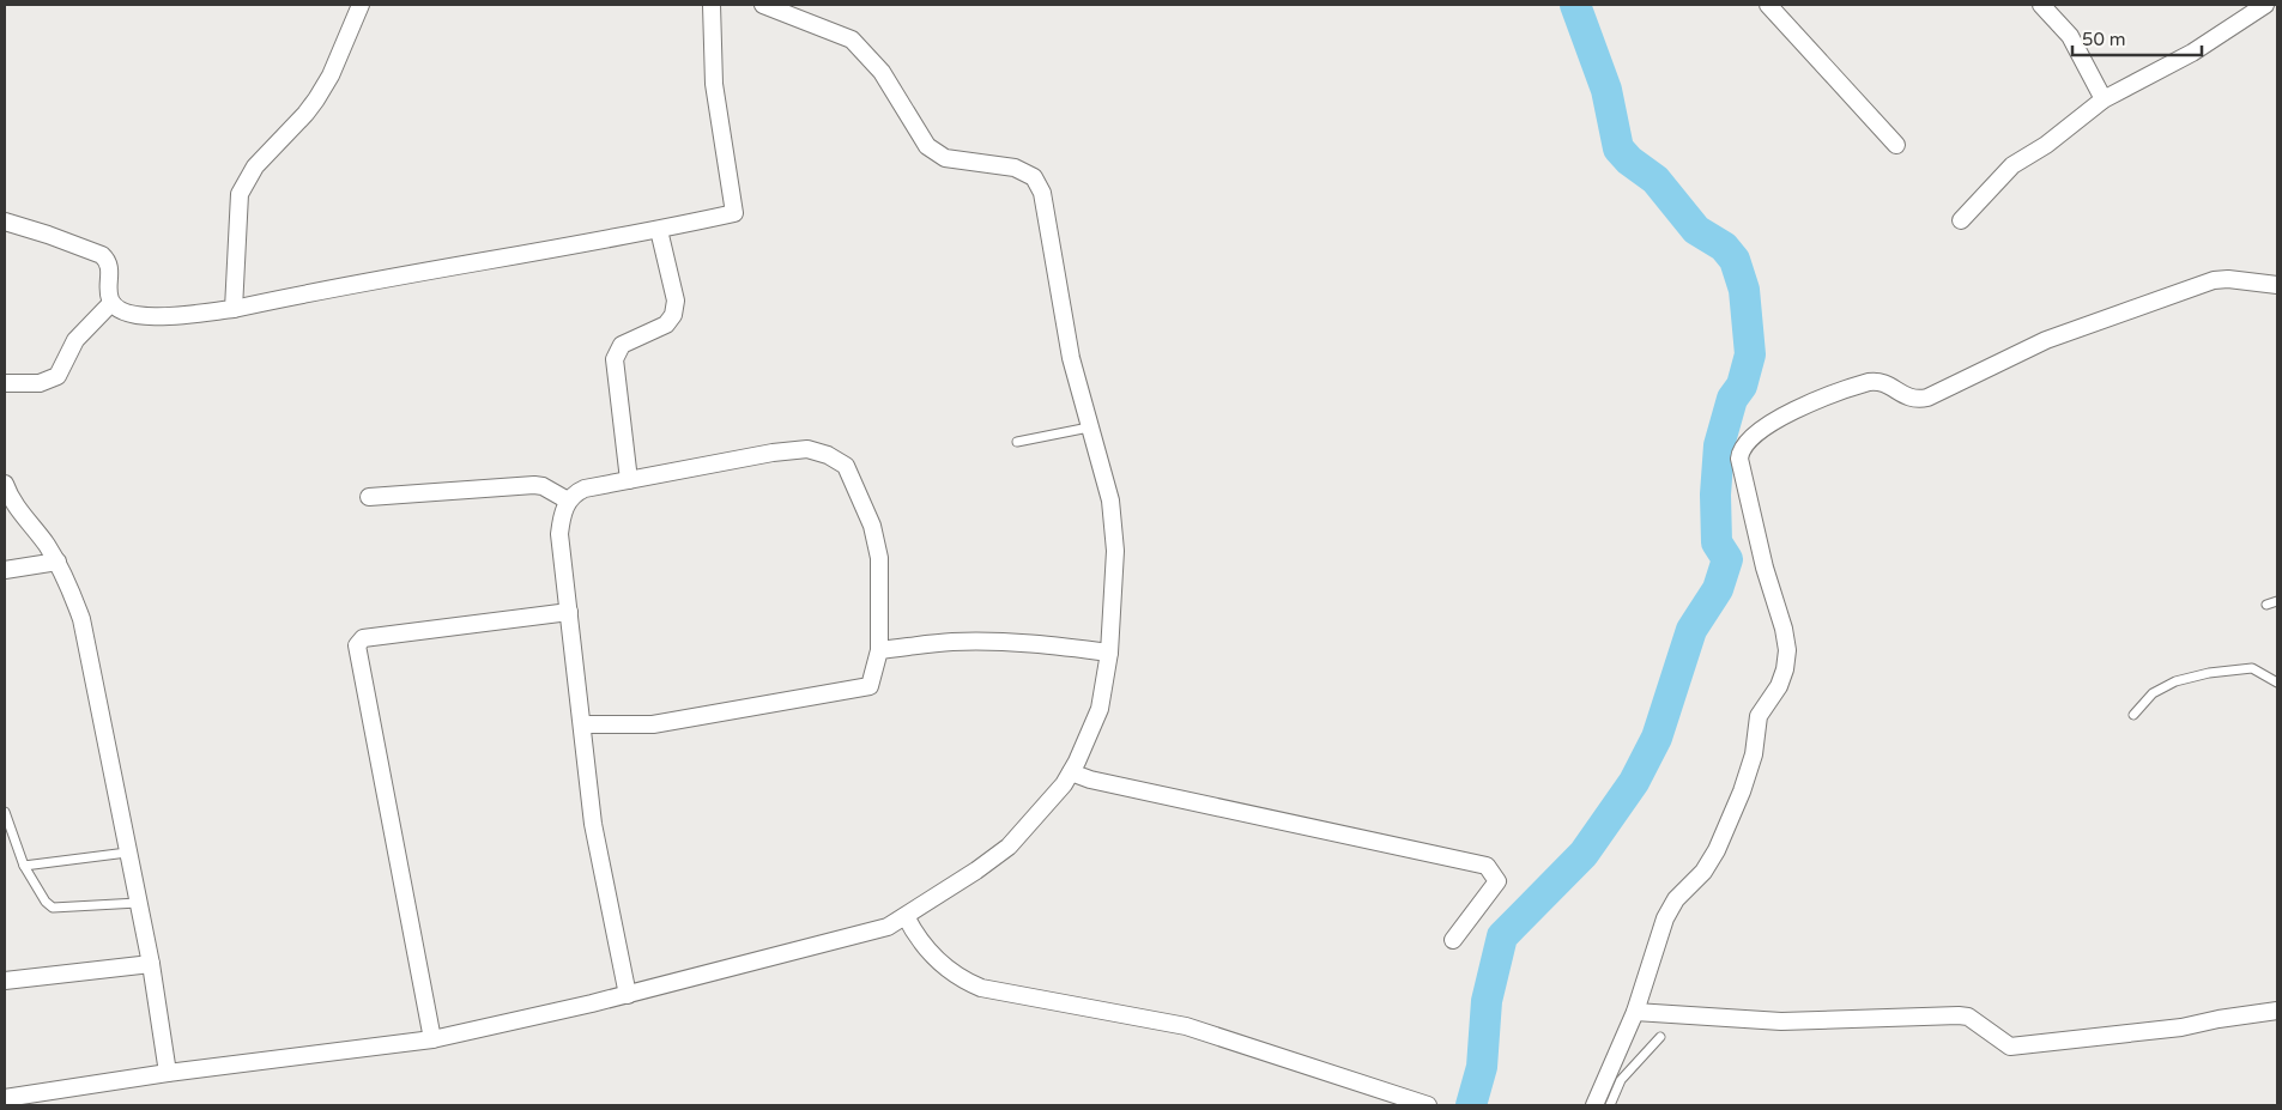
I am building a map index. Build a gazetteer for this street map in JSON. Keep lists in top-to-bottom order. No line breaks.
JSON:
{"scale_bar":"50 m"}
